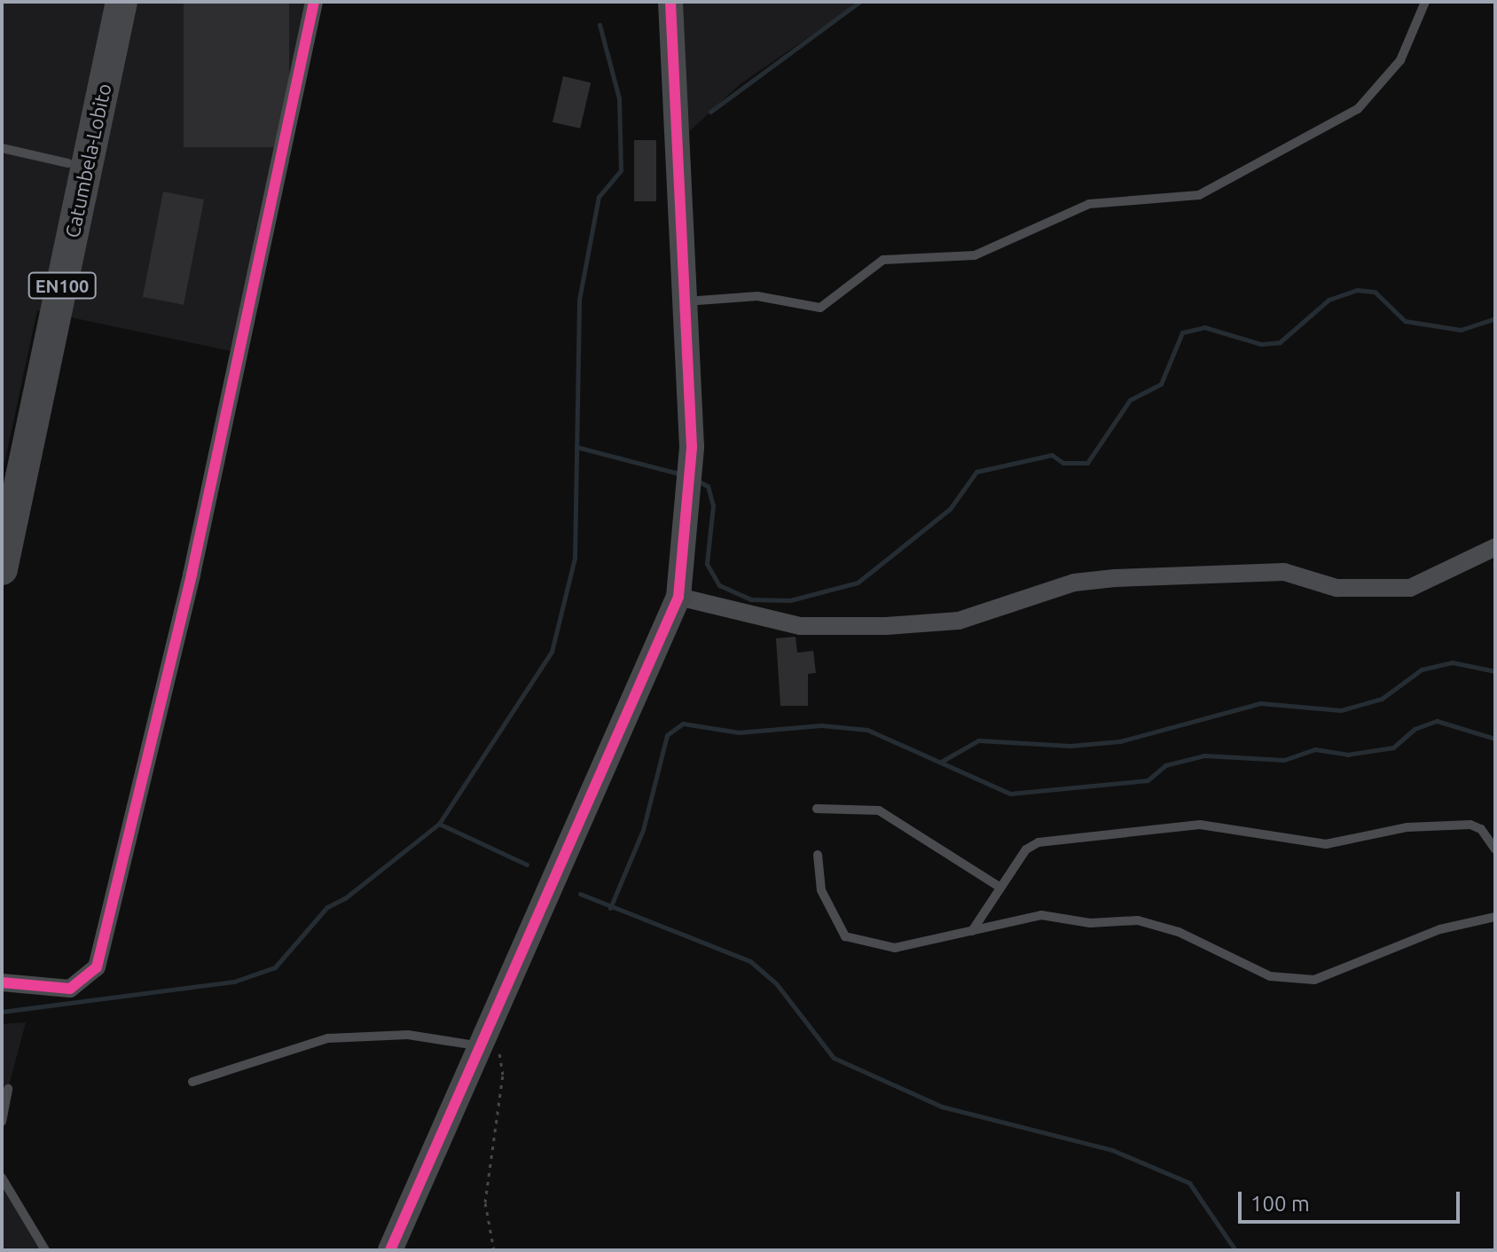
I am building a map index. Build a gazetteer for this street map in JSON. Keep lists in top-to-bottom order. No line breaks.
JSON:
{"streets":{"highway":["Catumbela-Lobito","EN100"]},"scale_bar":"100 m"}
